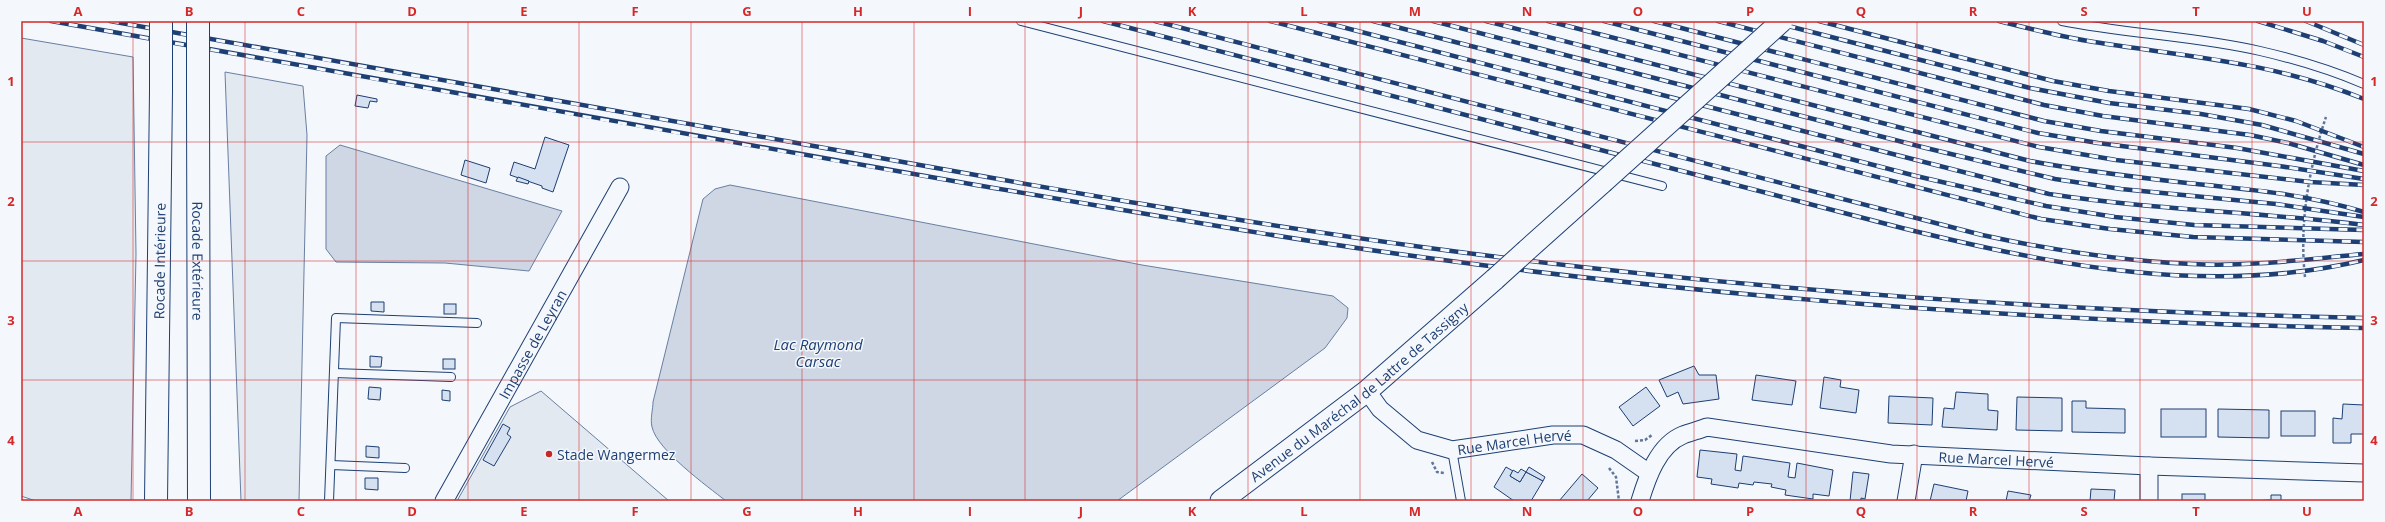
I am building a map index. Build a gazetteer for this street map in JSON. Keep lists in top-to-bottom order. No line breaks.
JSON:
{"streets":{"highway":["Rocade Intérieure","Rocade Extérieure"],"street":["Impasse de Leyran","Avenue du Maréchal de Lattre de Tassigny","Rue Marcel Hervé"]},"crossings":[["Avenue du Maréchal de Lattre de Tassigny","Rue Marcel Hervé"]],"water":["Lac Raymond Carsac"],"places":["Stade Wangermez"],"grid":{"columns":["A","B","C","D","E","F","G","H","I","J","K","L","M","N","O","P","Q","R","S","T","U"],"rows":["1","2","3","4"]}}
